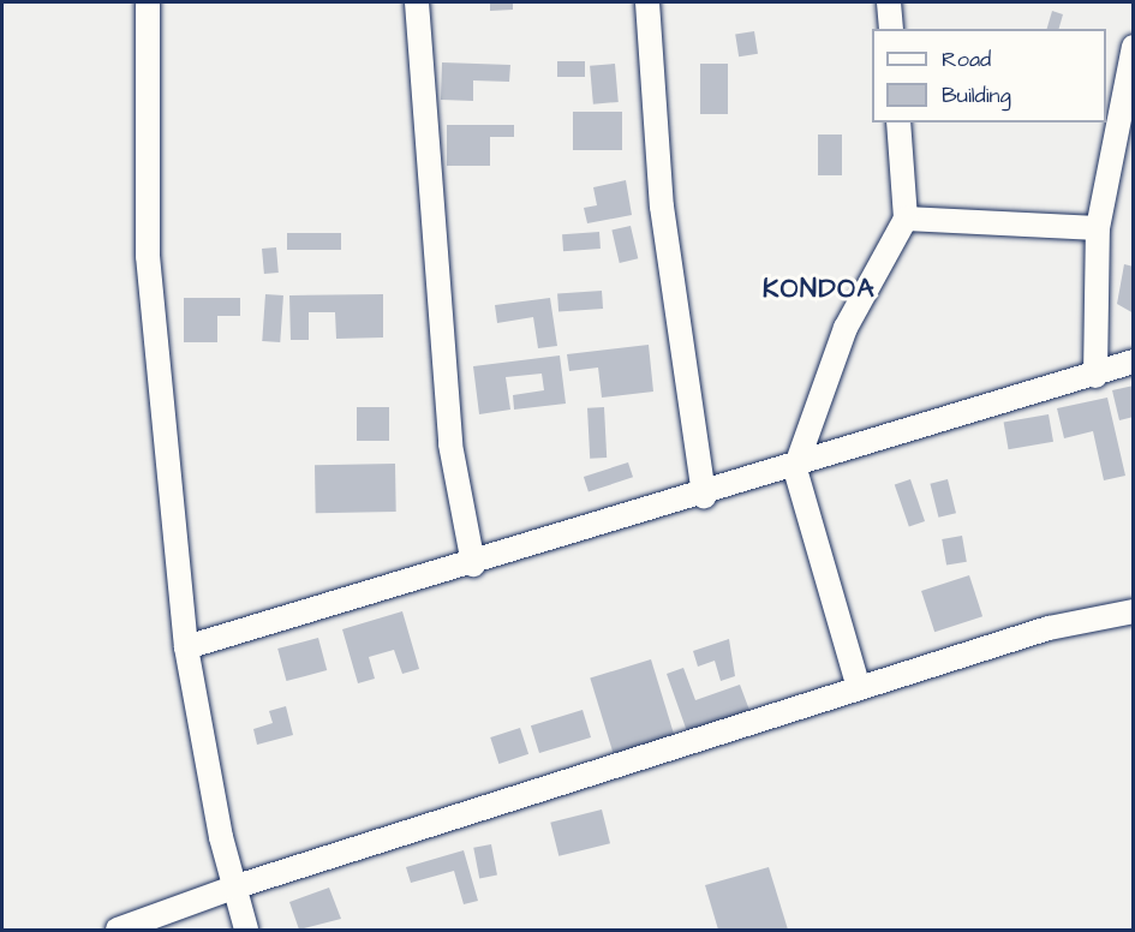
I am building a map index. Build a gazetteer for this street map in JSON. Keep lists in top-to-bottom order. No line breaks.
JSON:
{"districts":["KONDOA"],"legend":["Road","Building"]}
